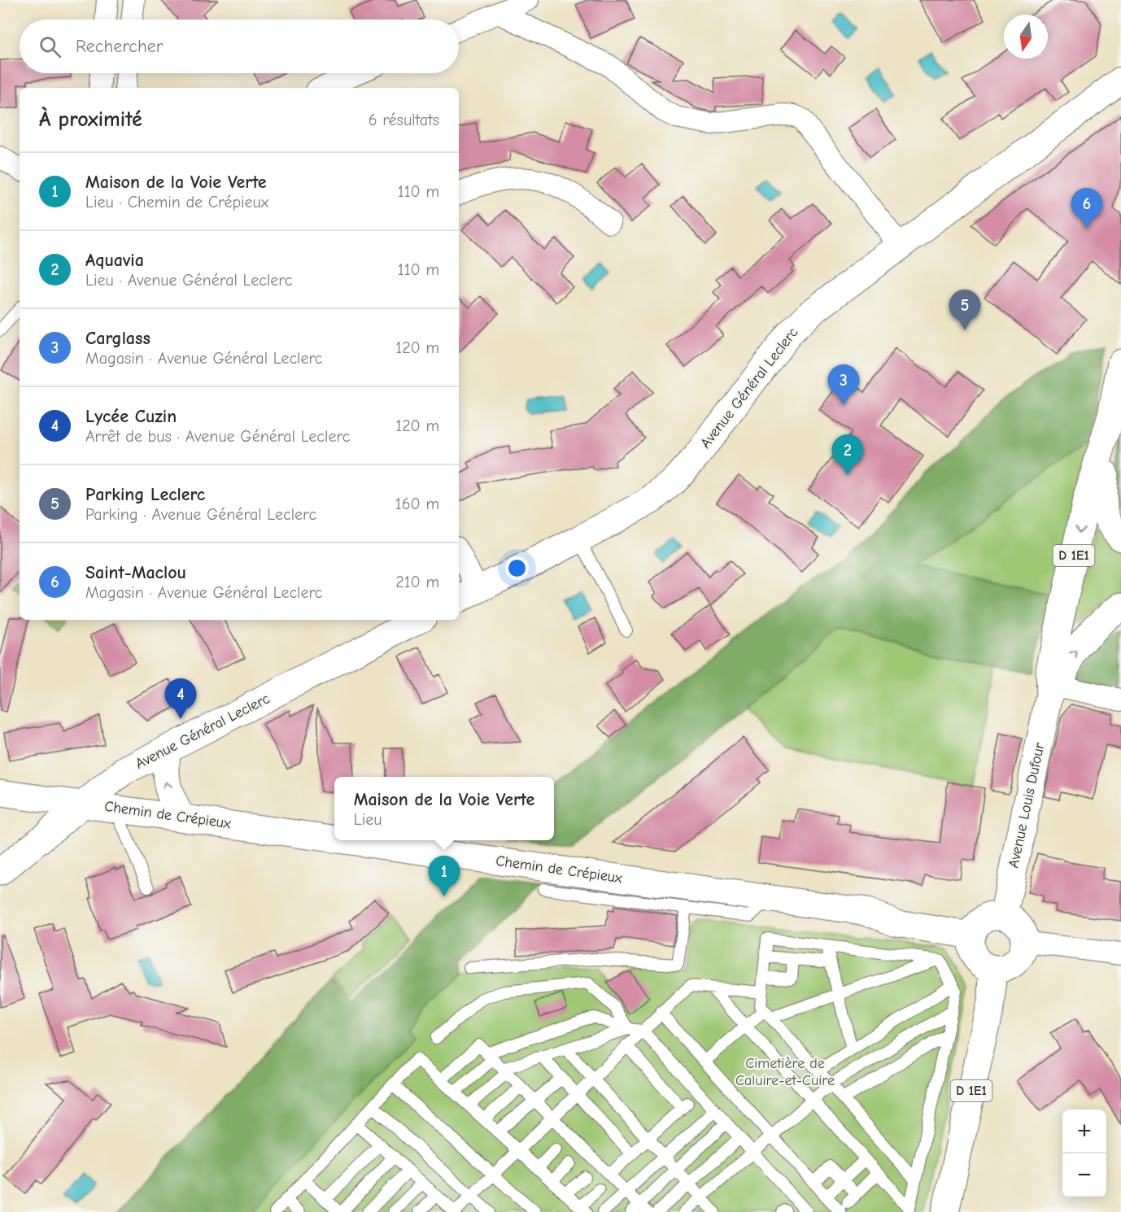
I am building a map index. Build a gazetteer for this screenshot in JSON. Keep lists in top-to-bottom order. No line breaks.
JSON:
{"streets":{"main road":["Avenue Général Leclerc","D 1E1","Avenue Louis Dufour","Chemin de Crépieux"]},"crossings":[["Avenue Général Leclerc","Chemin de Crépieux"],["D 1E1","Avenue Louis Dufour"],["D 1E1","Chemin de Crépieux"],["Avenue Louis Dufour","Chemin de Crépieux"]],"parks":["Cimetière de Caluire-et-Cuire"],"north":"bottom","page":{"search":"Rechercher","heading":["À proximité","6 résultats"],"list":[{"mark":"1","name":"Maison de la Voie Verte","note":"Lieu · Chemin de Crépieux","value":"110 m"},{"mark":"2","name":"Aquavia","note":"Lieu · Avenue Général Leclerc","value":"110 m"},{"mark":"3","name":"Carglass","note":"Magasin · Avenue Général Leclerc","value":"120 m"},{"mark":"4","name":"Lycée Cuzin","note":"Arrêt de bus · Avenue Général Leclerc","value":"120 m"},{"mark":"5","name":"Parking Leclerc","note":"Parking · Avenue Général Leclerc","value":"160 m"},{"mark":"6","name":"Saint-Maclou","note":"Magasin · Avenue Général Leclerc","value":"210 m"}],"pins":["6","5","3","2","4","1"],"popup":["Maison de la Voie Verte","Lieu"],"map_buttons":["+","−"]}}
